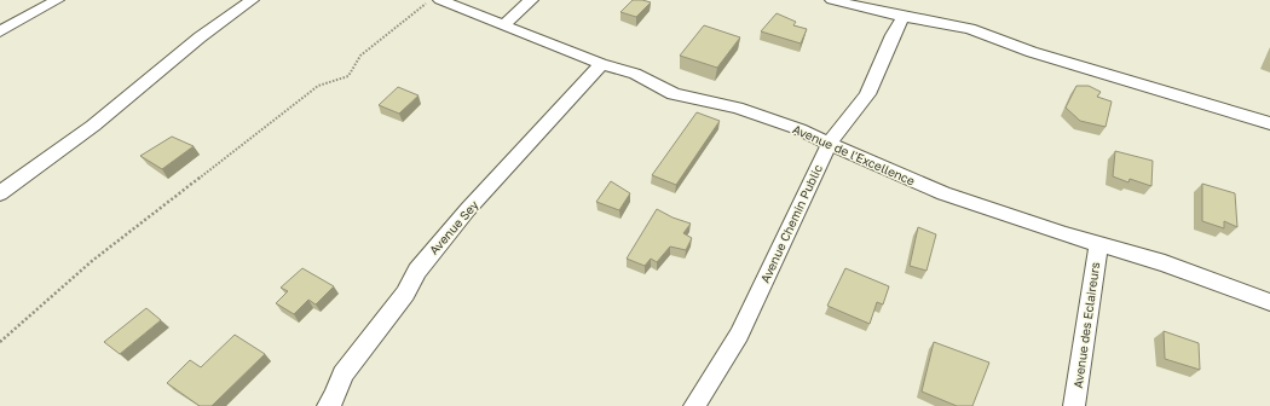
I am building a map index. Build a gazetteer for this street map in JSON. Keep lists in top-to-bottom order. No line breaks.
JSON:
{"streets":{"street":["Avenue de l'Excellence","Avenue Chemin Public","Avenue Sey","Avenue des Eclaireurs"]},"crossings":[["Avenue de l'Excellence","Avenue Chemin Public"],["Avenue de l'Excellence","Avenue Sey"],["Avenue de l'Excellence","Avenue des Eclaireurs"]]}
